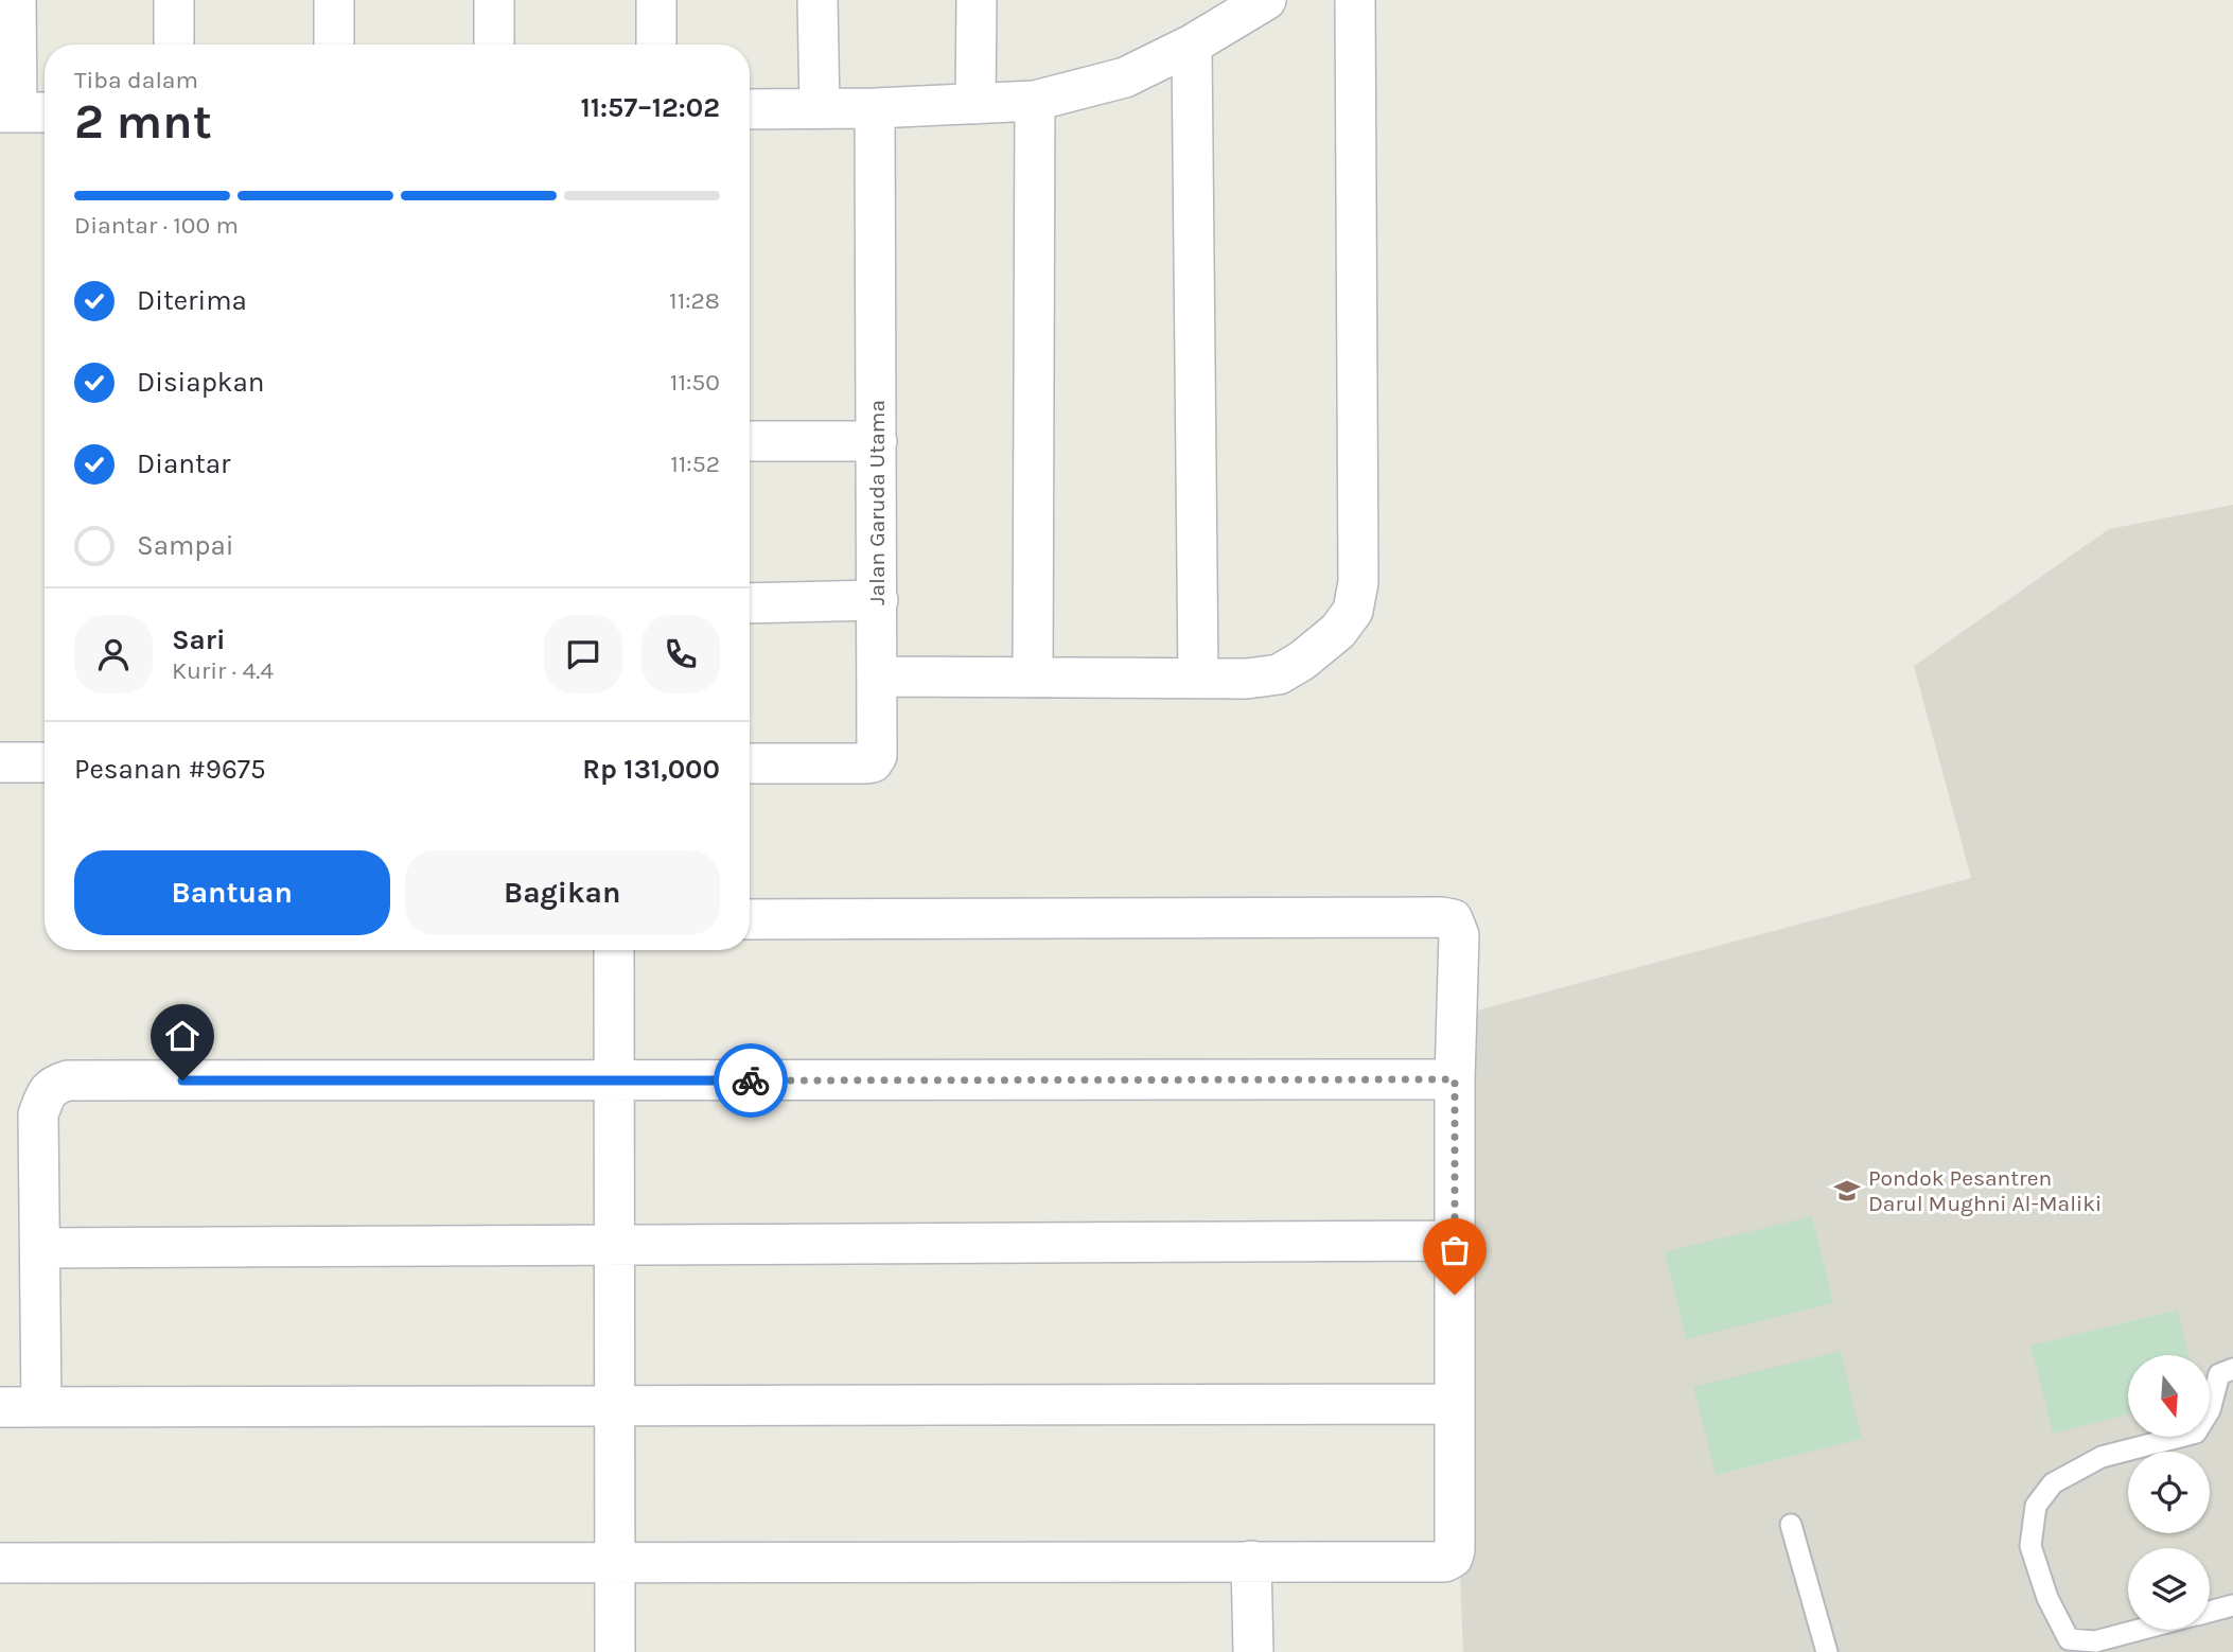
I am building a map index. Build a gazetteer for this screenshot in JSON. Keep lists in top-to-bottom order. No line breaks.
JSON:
{"streets":{"street":["Jalan Garuda Utama"]},"places":{"school or university":["Pondok Pesantren Darul Mughni Al-Maliki"]},"north":"bottom","page":{"heading":["2 mnt","Tiba dalam","11:57–12:02"],"panel":["Sari","Kurir · 4.4","Pesanan #9675","Rp 131,000"],"bar":"Diantar · 100 m","list":[["Diterima","11:28"],["Disiapkan","11:50"],["Diantar","11:52"],"Sampai"],"buttons":["Bantuan","Bagikan"]}}
